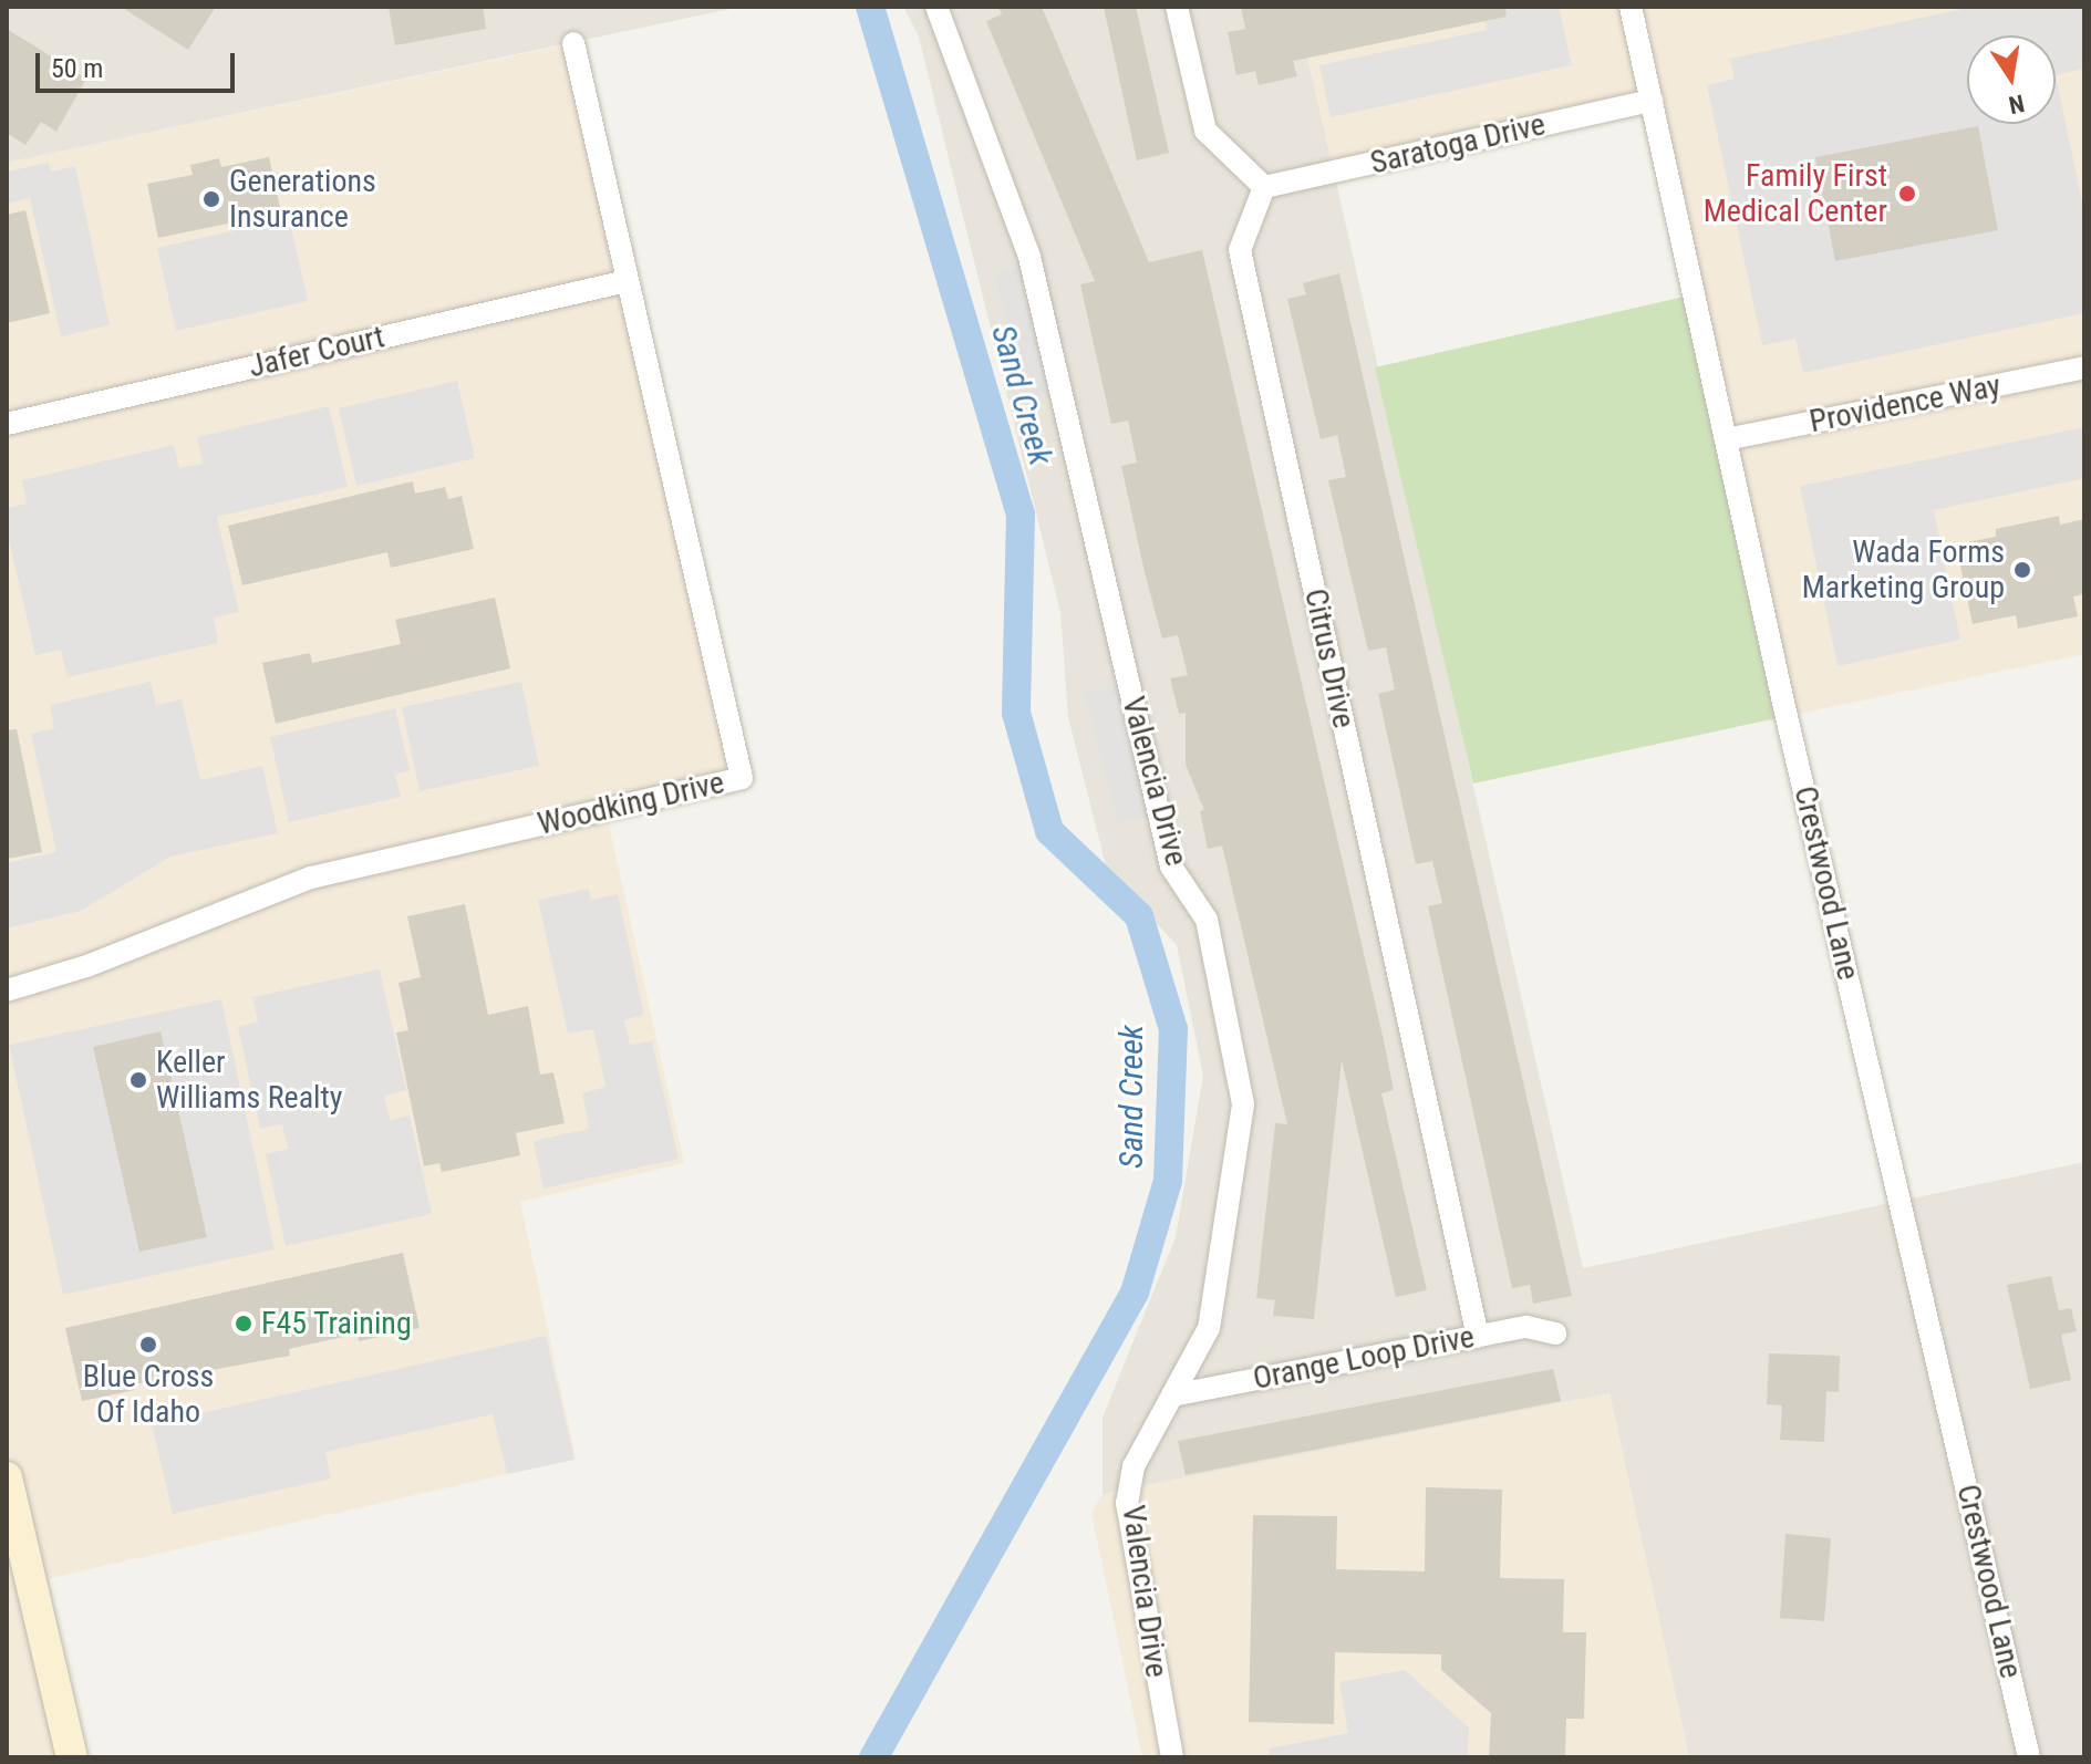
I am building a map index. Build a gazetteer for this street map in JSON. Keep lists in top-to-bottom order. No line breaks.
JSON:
{"streets":{"street":["Saratoga Drive","Jafer Court","Providence Way","Citrus Drive","Valencia Drive","Woodking Drive","Crestwood Lane","Orange Loop Drive"]},"crossings":[["Saratoga Drive","Citrus Drive"],["Saratoga Drive","Crestwood Lane"],["Jafer Court","Woodking Drive"],["Providence Way","Crestwood Lane"],["Citrus Drive","Orange Loop Drive"],["Valencia Drive","Orange Loop Drive"]],"water":["Sand Creek"],"places":["Family First Medical Center","Generations Insurance","Wada Forms Marketing Group","Keller Williams Realty","F45 Training","Blue Cross Of Idaho"],"scale_bar":"50 m","north":"bottom"}
